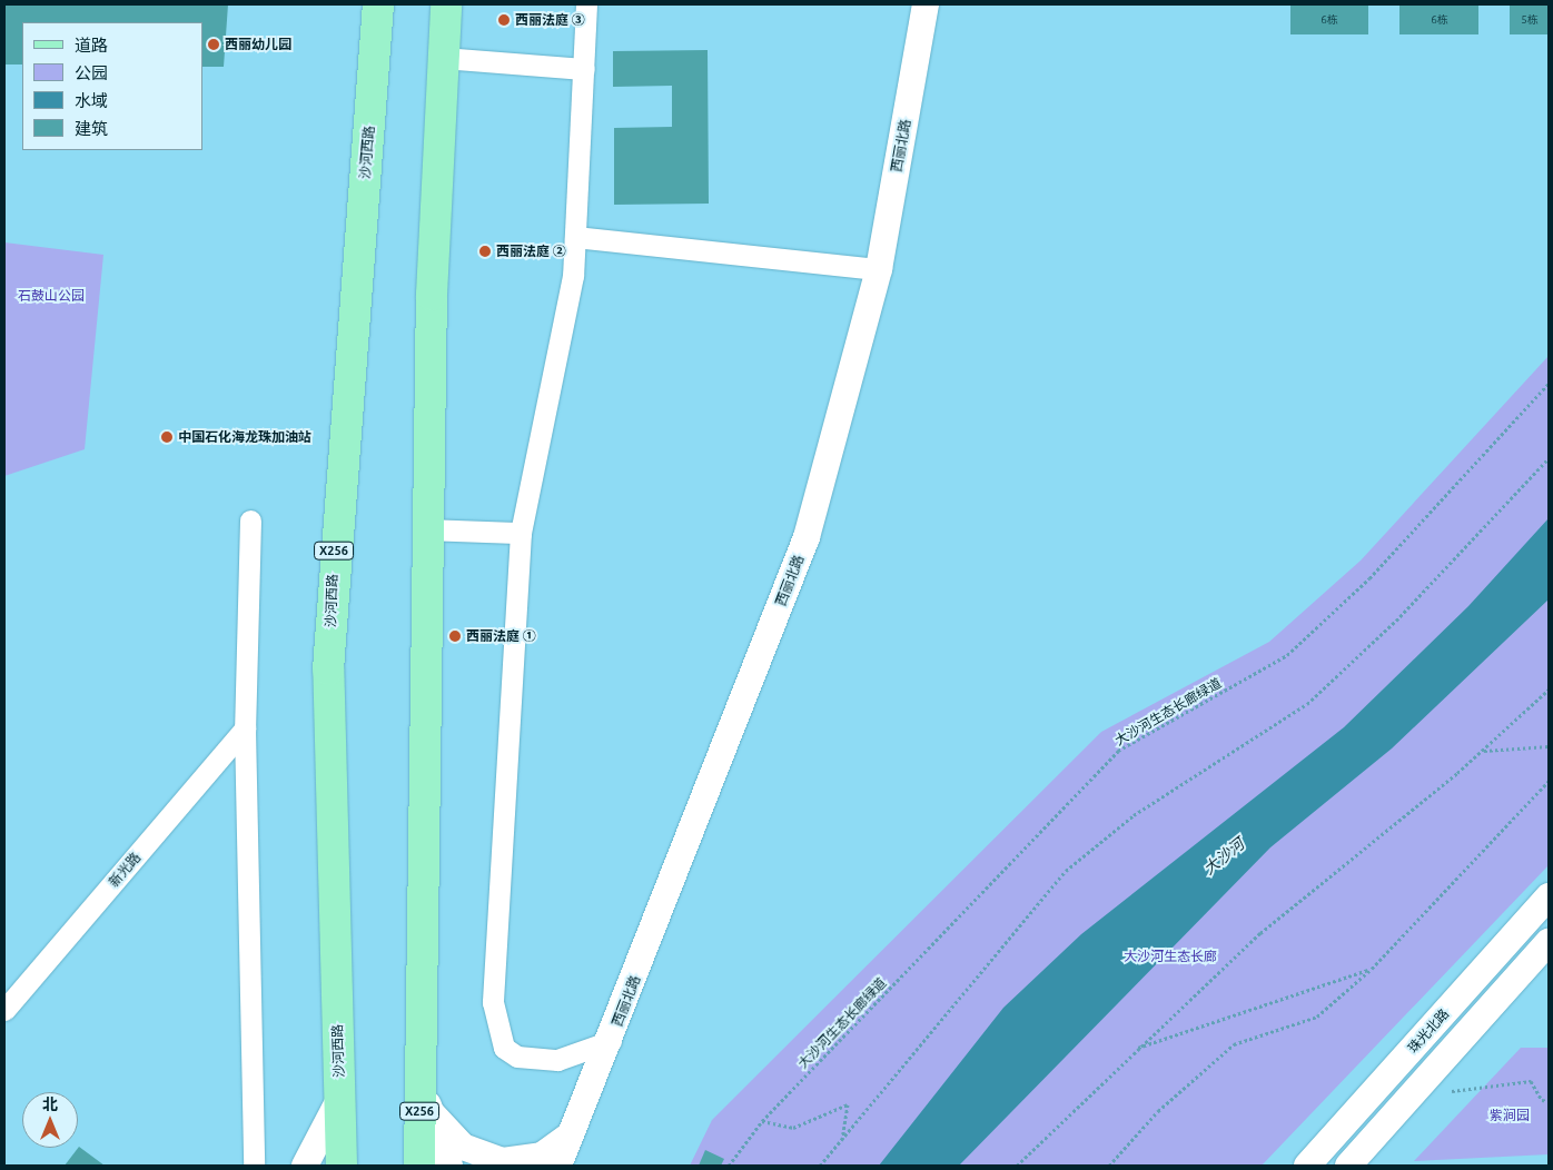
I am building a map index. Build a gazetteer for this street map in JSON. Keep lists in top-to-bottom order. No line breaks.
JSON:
{"streets":{"main road":["沙河西路","X256"],"street":["西丽北路","新光路","珠光北路"],"path":["大沙河生态长廊绿道"]},"water":["大沙河"],"parks":["石鼓山公园","大沙河生态长廊","紫涧园"],"places":["西丽法庭 ③","西丽幼儿园","西丽法庭 ②","中国石化海龙珠加油站","西丽法庭 ①"],"house_numbers":["6栋","6栋","5栋"],"legend":["道路","公园","水域","建筑"],"north":"top"}
